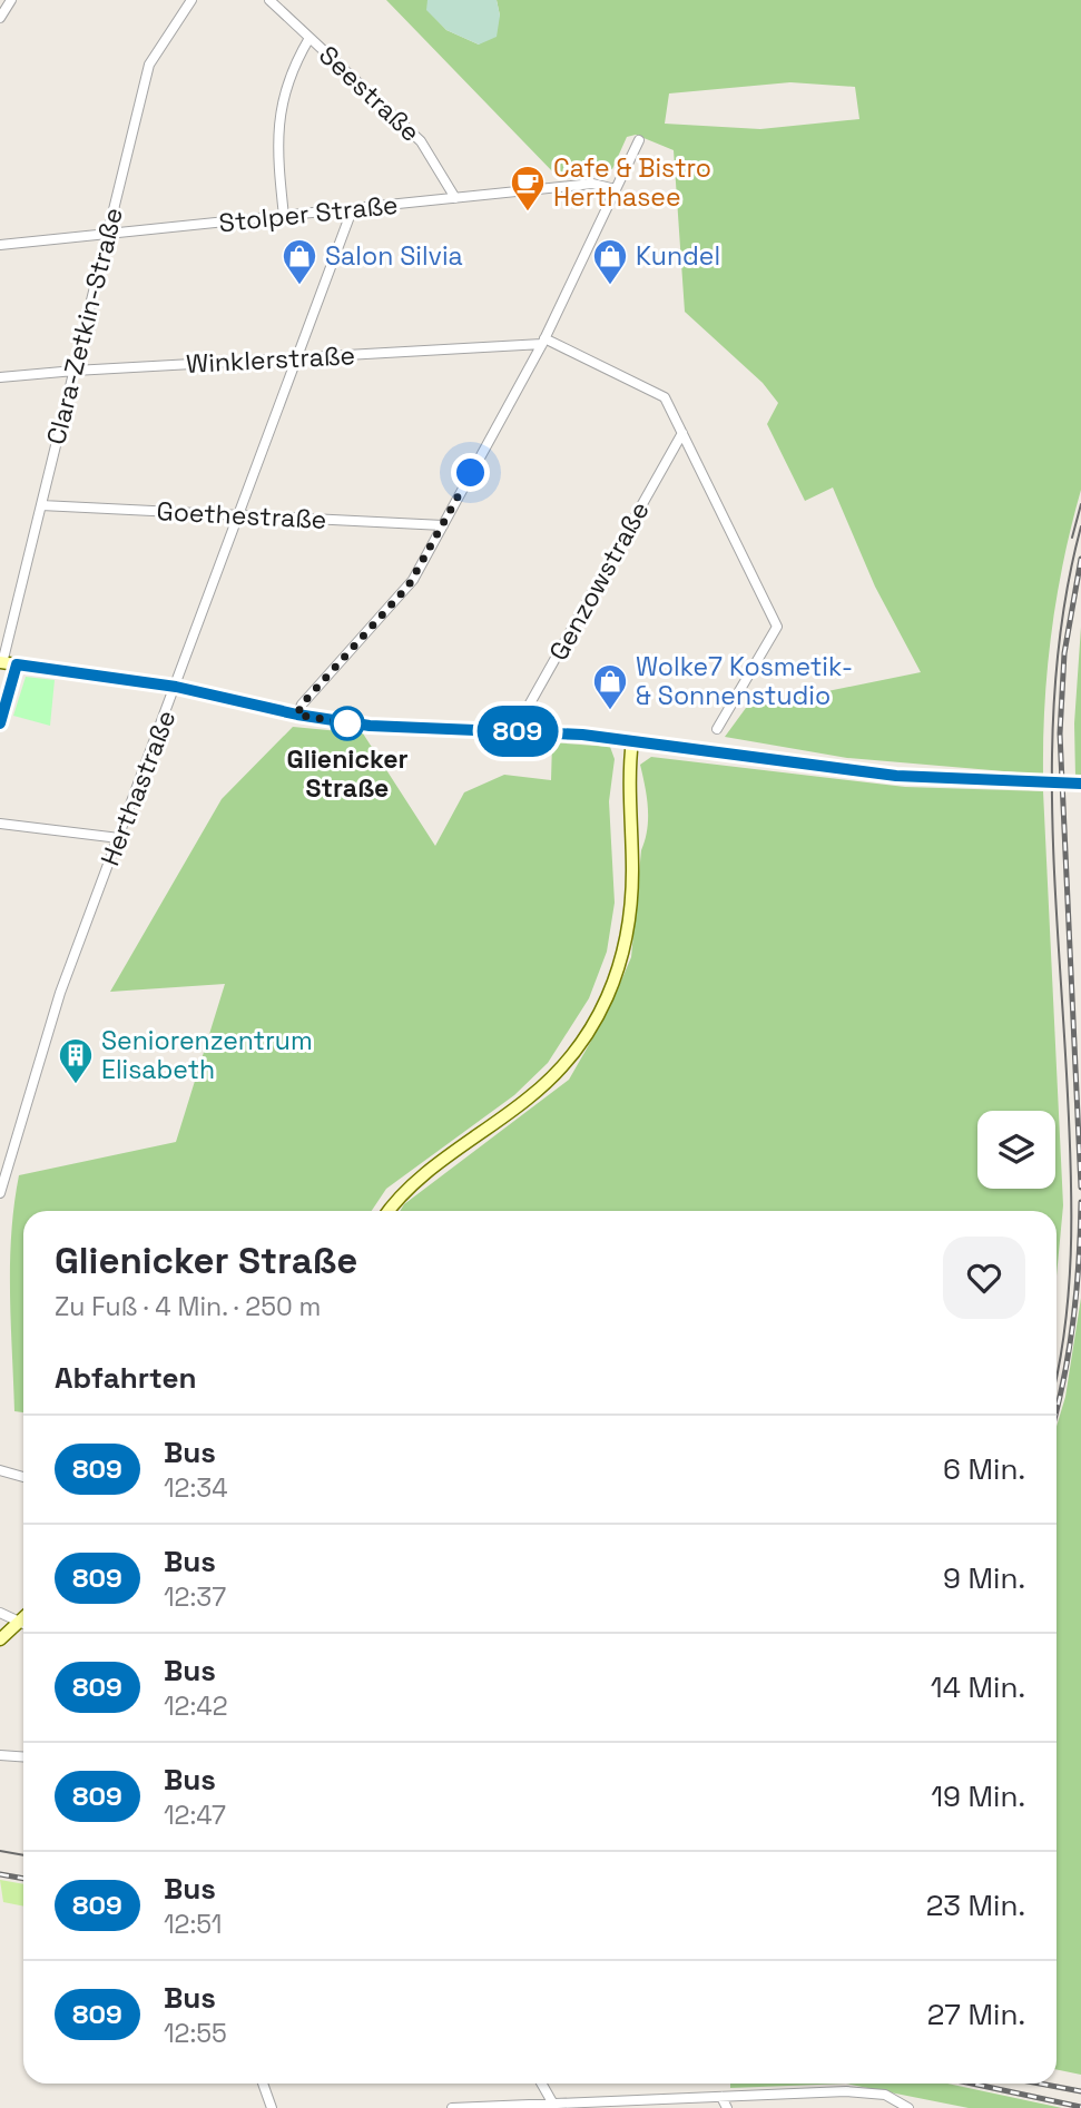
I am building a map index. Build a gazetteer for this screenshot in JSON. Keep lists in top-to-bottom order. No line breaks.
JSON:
{"streets":{"street":["Seestraße","Stolper Straße","Clara-Zetkin-Straße","Winklerstraße","Goethestraße","Genzowstraße","Herthastraße"]},"crossings":[["Seestraße","Stolper Straße"],["Stolper Straße","Clara-Zetkin-Straße"],["Stolper Straße","Herthastraße"],["Clara-Zetkin-Straße","Winklerstraße"],["Clara-Zetkin-Straße","Goethestraße"],["Winklerstraße","Herthastraße"],["Goethestraße","Herthastraße"]],"places":{"cafe":["Cafe & Bistro Herthasee"],"shop":["Salon Silvia","Kundel","Wolke7 Kosmetik- & Sonnenstudio"],"other":["Glienicker Straße"],"building":["Seniorenzentrum Elisabeth"]},"lines":["bus line 809"],"page":{"on_map":"809","heading":[["Glienicker Straße","Zu Fuß · 4 Min. · 250 m"],"Abfahrten"],"list":[{"mark":"809","name":"Bus","note":"12:34","value":"6 Min."},{"mark":"809","name":"Bus","note":"12:37","value":"9 Min."},{"mark":"809","name":"Bus","note":"12:42","value":"14 Min."},{"mark":"809","name":"Bus","note":"12:47","value":"19 Min."},{"mark":"809","name":"Bus","note":"12:51","value":"23 Min."},{"mark":"809","name":"Bus","note":"12:55","value":"27 Min."}]}}
